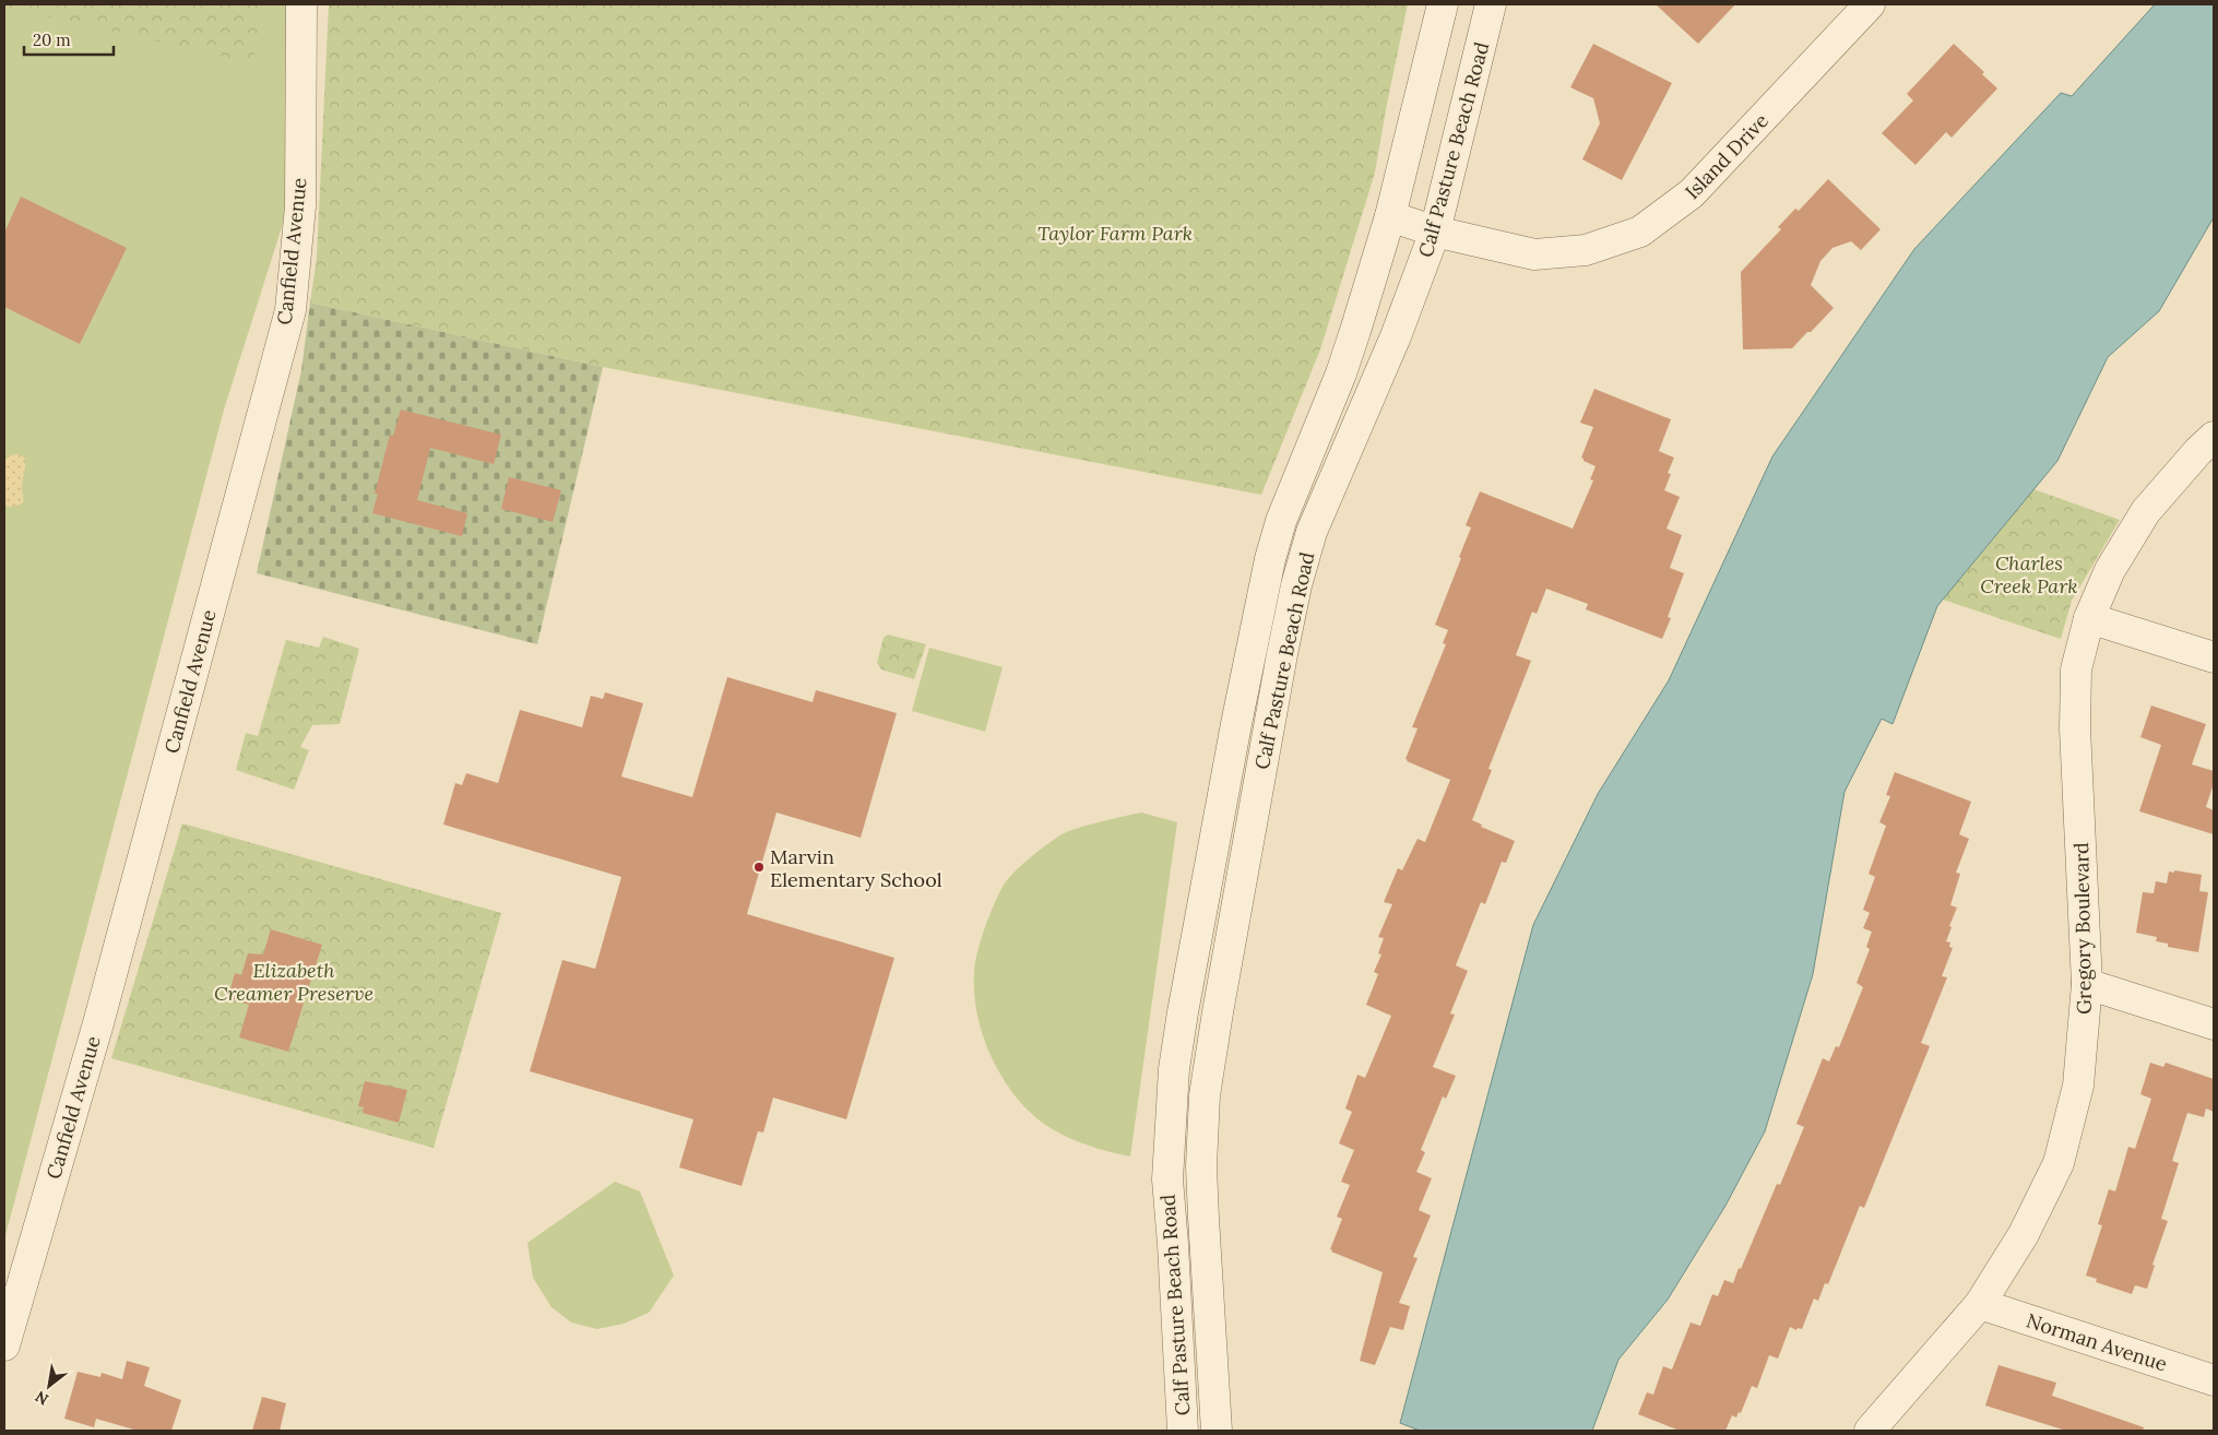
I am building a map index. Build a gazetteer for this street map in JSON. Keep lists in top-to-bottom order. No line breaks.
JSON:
{"streets":{"street":["Calf Pasture Beach Road","Island Drive","Canfield Avenue","Gregory Boulevard","Norman Avenue"]},"crossings":[["Calf Pasture Beach Road","Island Drive"],["Gregory Boulevard","Norman Avenue"]],"parks":["Taylor Farm Park","Charles Creek Park","Elizabeth Creamer Preserve"],"places":["Marvin Elementary School"],"scale_bar":"20 m","north":"bottom left"}
